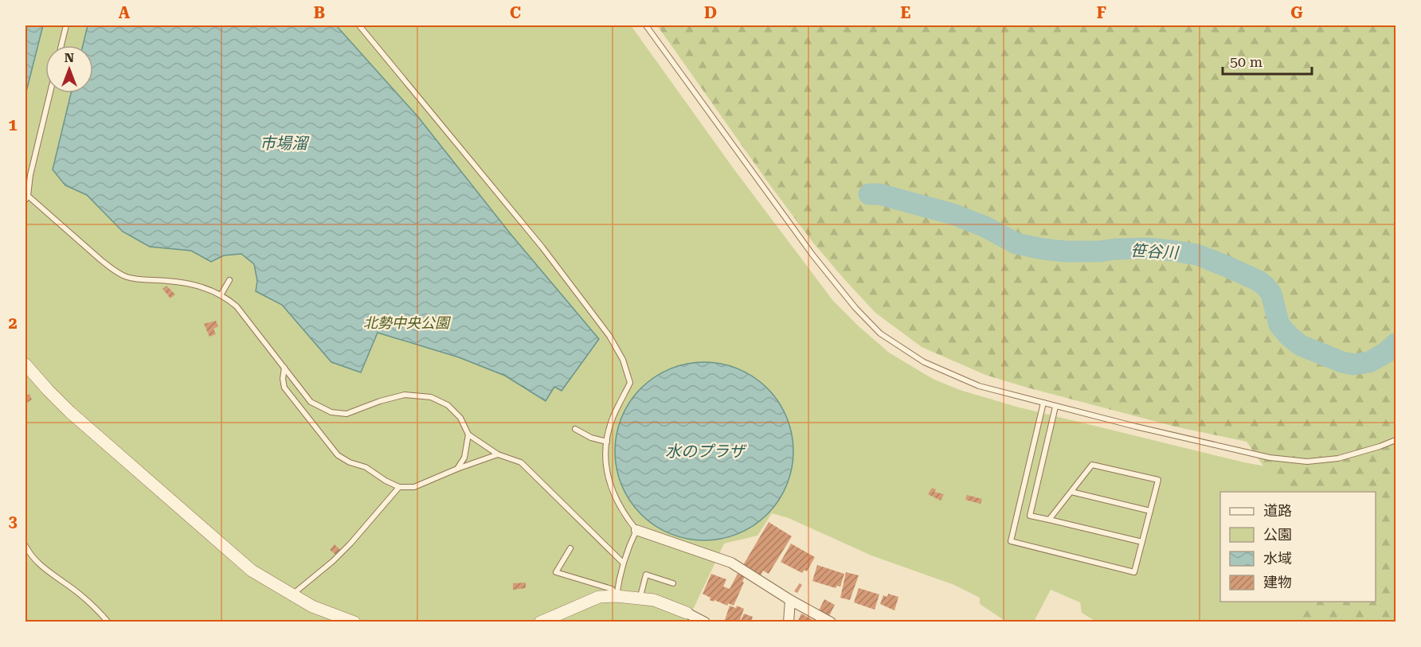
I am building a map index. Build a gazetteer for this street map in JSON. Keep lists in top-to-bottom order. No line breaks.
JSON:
{"water":["市場溜","笹谷川","水のプラザ"],"parks":["北勢中央公園"],"legend":["道路","公園","水域","建物"],"scale_bar":"50 m","north":"top","grid":{"columns":["A","B","C","D","E","F","G"],"rows":["1","2","3"]}}
